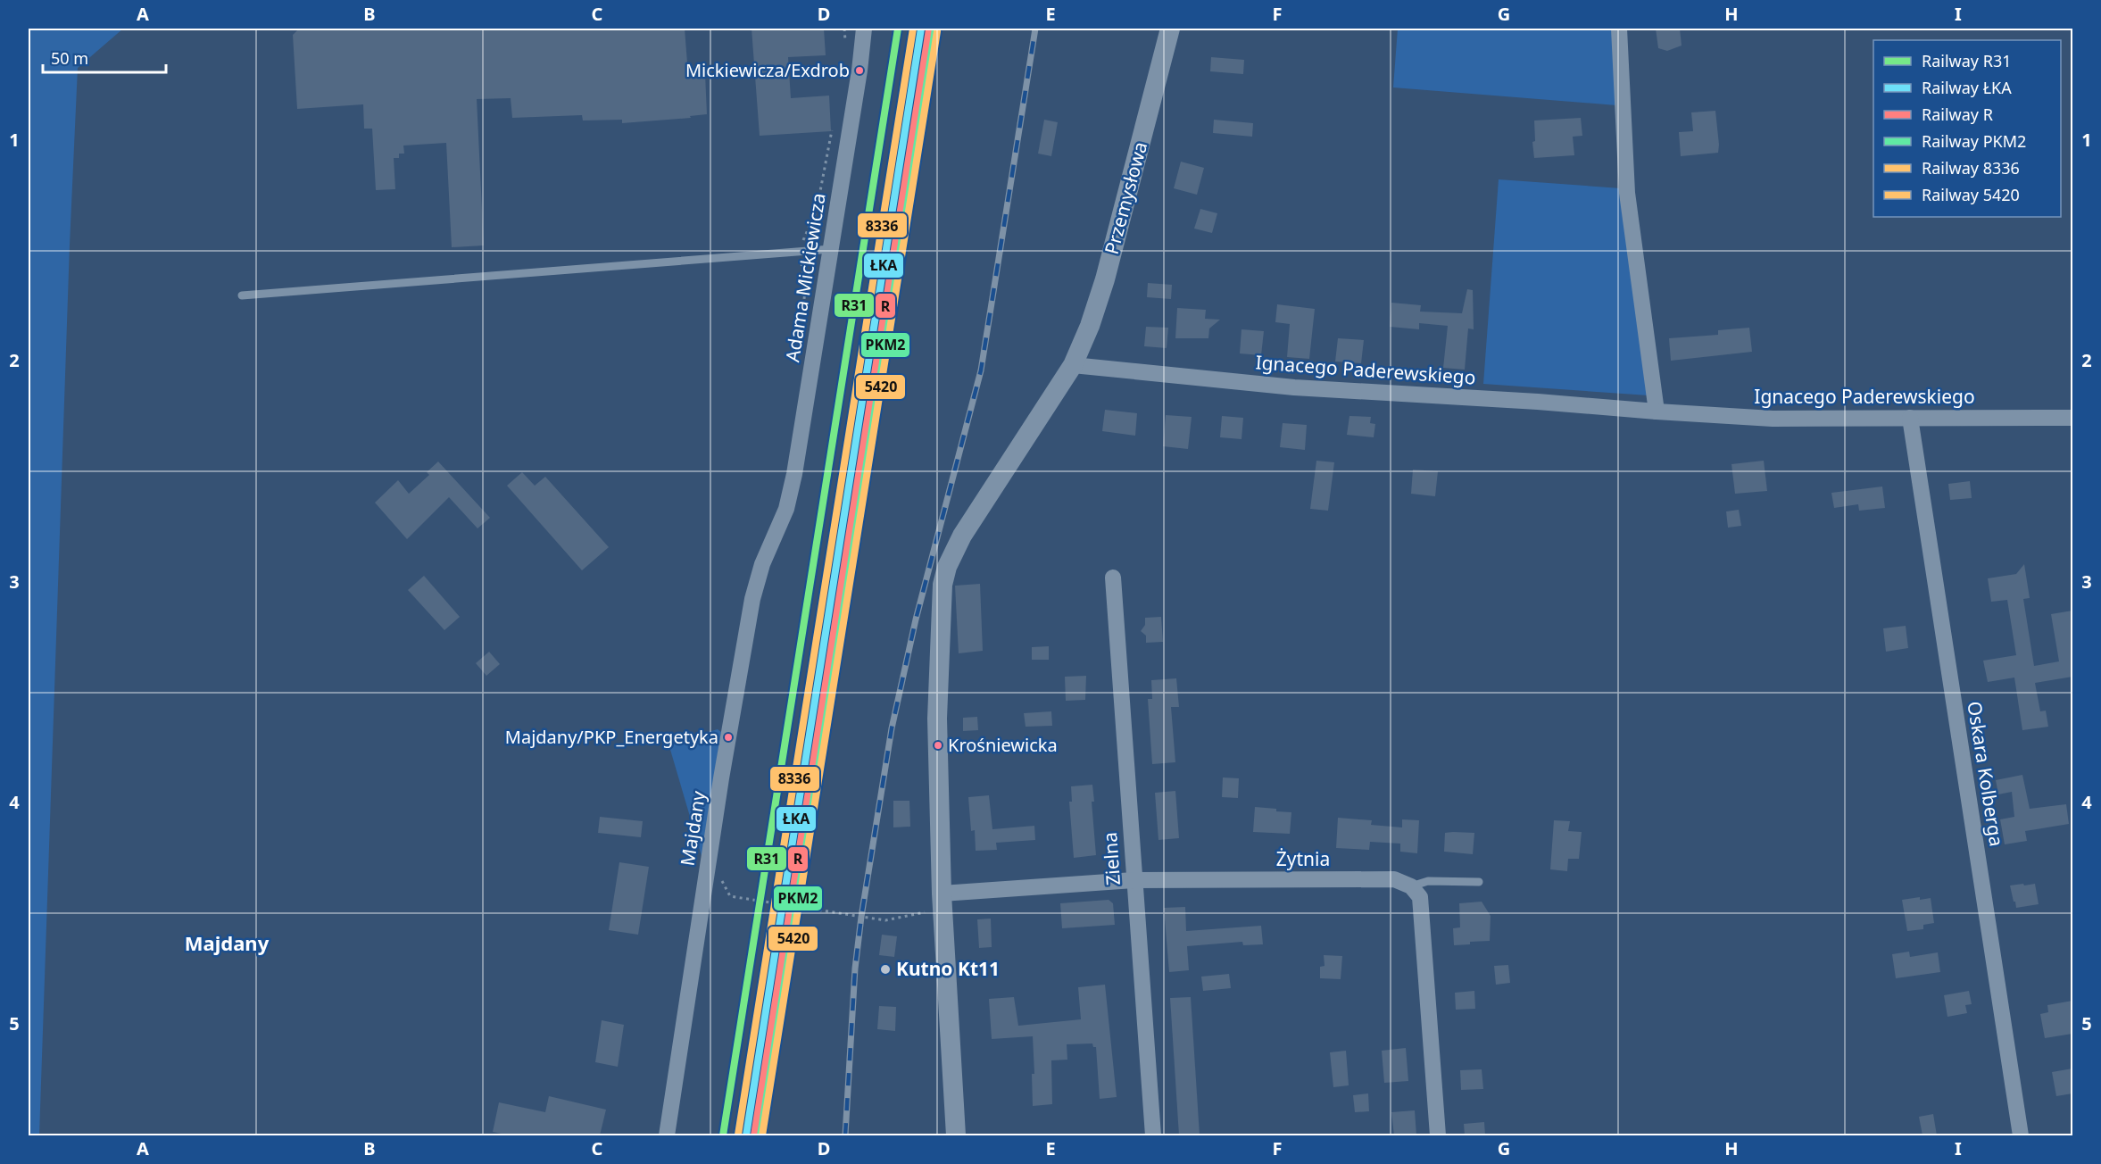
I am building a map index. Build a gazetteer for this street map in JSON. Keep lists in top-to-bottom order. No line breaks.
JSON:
{"streets":{"street":["Przemysłowa","Adama Mickiewicza","Ignacego Paderewskiego","Oskara Kolberga","Majdany","Zielna","Żytnia"]},"crossings":[["Przemysłowa","Ignacego Paderewskiego"],["Adama Mickiewicza","Majdany"],["Ignacego Paderewskiego","Oskara Kolberga"],["Zielna","Żytnia"]],"districts":["Majdany"],"places":["Mickiewicza/Exdrob","Majdany/PKP_Energetyka","Krośniewicka","Kutno Kt11"],"lines":["rail line R31","rail line ŁKA","rail line PKM2","rail line 8336","rail line R","rail line 5420"],"legend":["Railway R31","Railway ŁKA","Railway R","Railway PKM2","Railway 8336","Railway 5420"],"scale_bar":"50 m","grid":{"columns":["A","B","C","D","E","F","G","H","I"],"rows":["1","2","3","4","5"]}}
